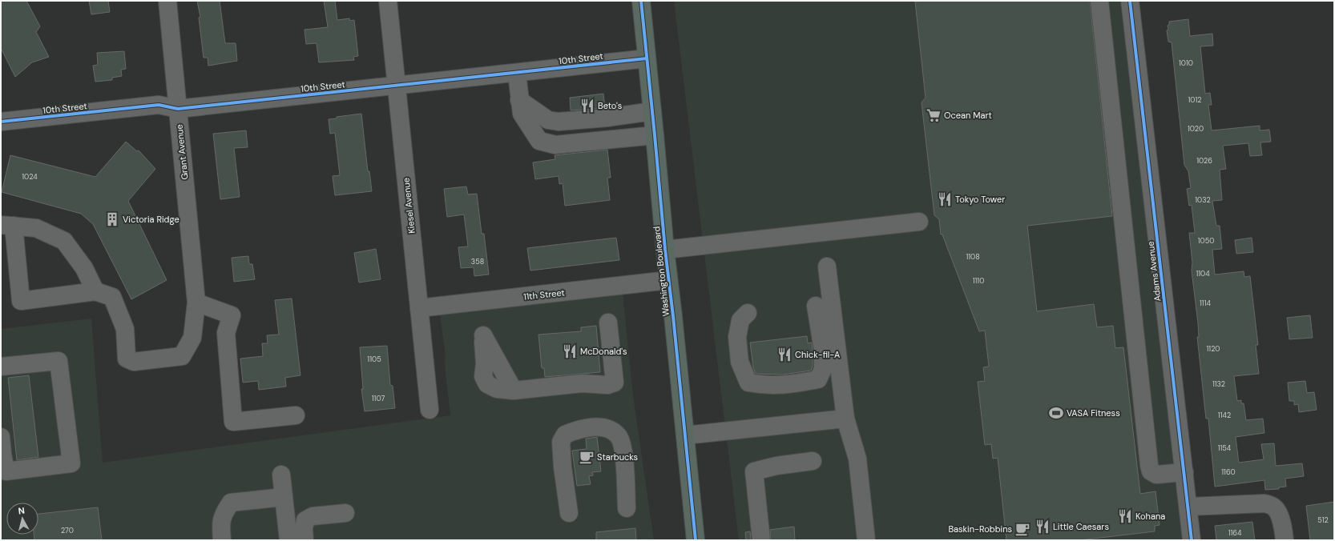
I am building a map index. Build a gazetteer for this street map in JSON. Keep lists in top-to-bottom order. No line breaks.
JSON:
{"streets":{"main road":["Washington Boulevard"],"street":["10th Street","Grant Avenue","Kiesel Avenue","Adams Avenue","11th Street"]},"crossings":[["10th Street","Grant Avenue"],["10th Street","Kiesel Avenue"],["10th Street","Washington Boulevard"],["Kiesel Avenue","11th Street"],["Washington Boulevard","11th Street"]],"places":{"restaurant":["Beto's","Tokyo Tower","McDonald's","Chick-fil-A","Kohana","Little Caesars"],"supermarket":["Ocean Mart"],"building":["Victoria Ridge"],"sports":["VASA Fitness"],"cafe":["Starbucks","Baskin-Robbins"]},"house_numbers":["1010","1012","1020","1026","1024","1032","1050","1108","358","1104","1110","1114","1120","1105","1132","1107","1142","1154","1160","512","270","1164"],"north":"top"}
